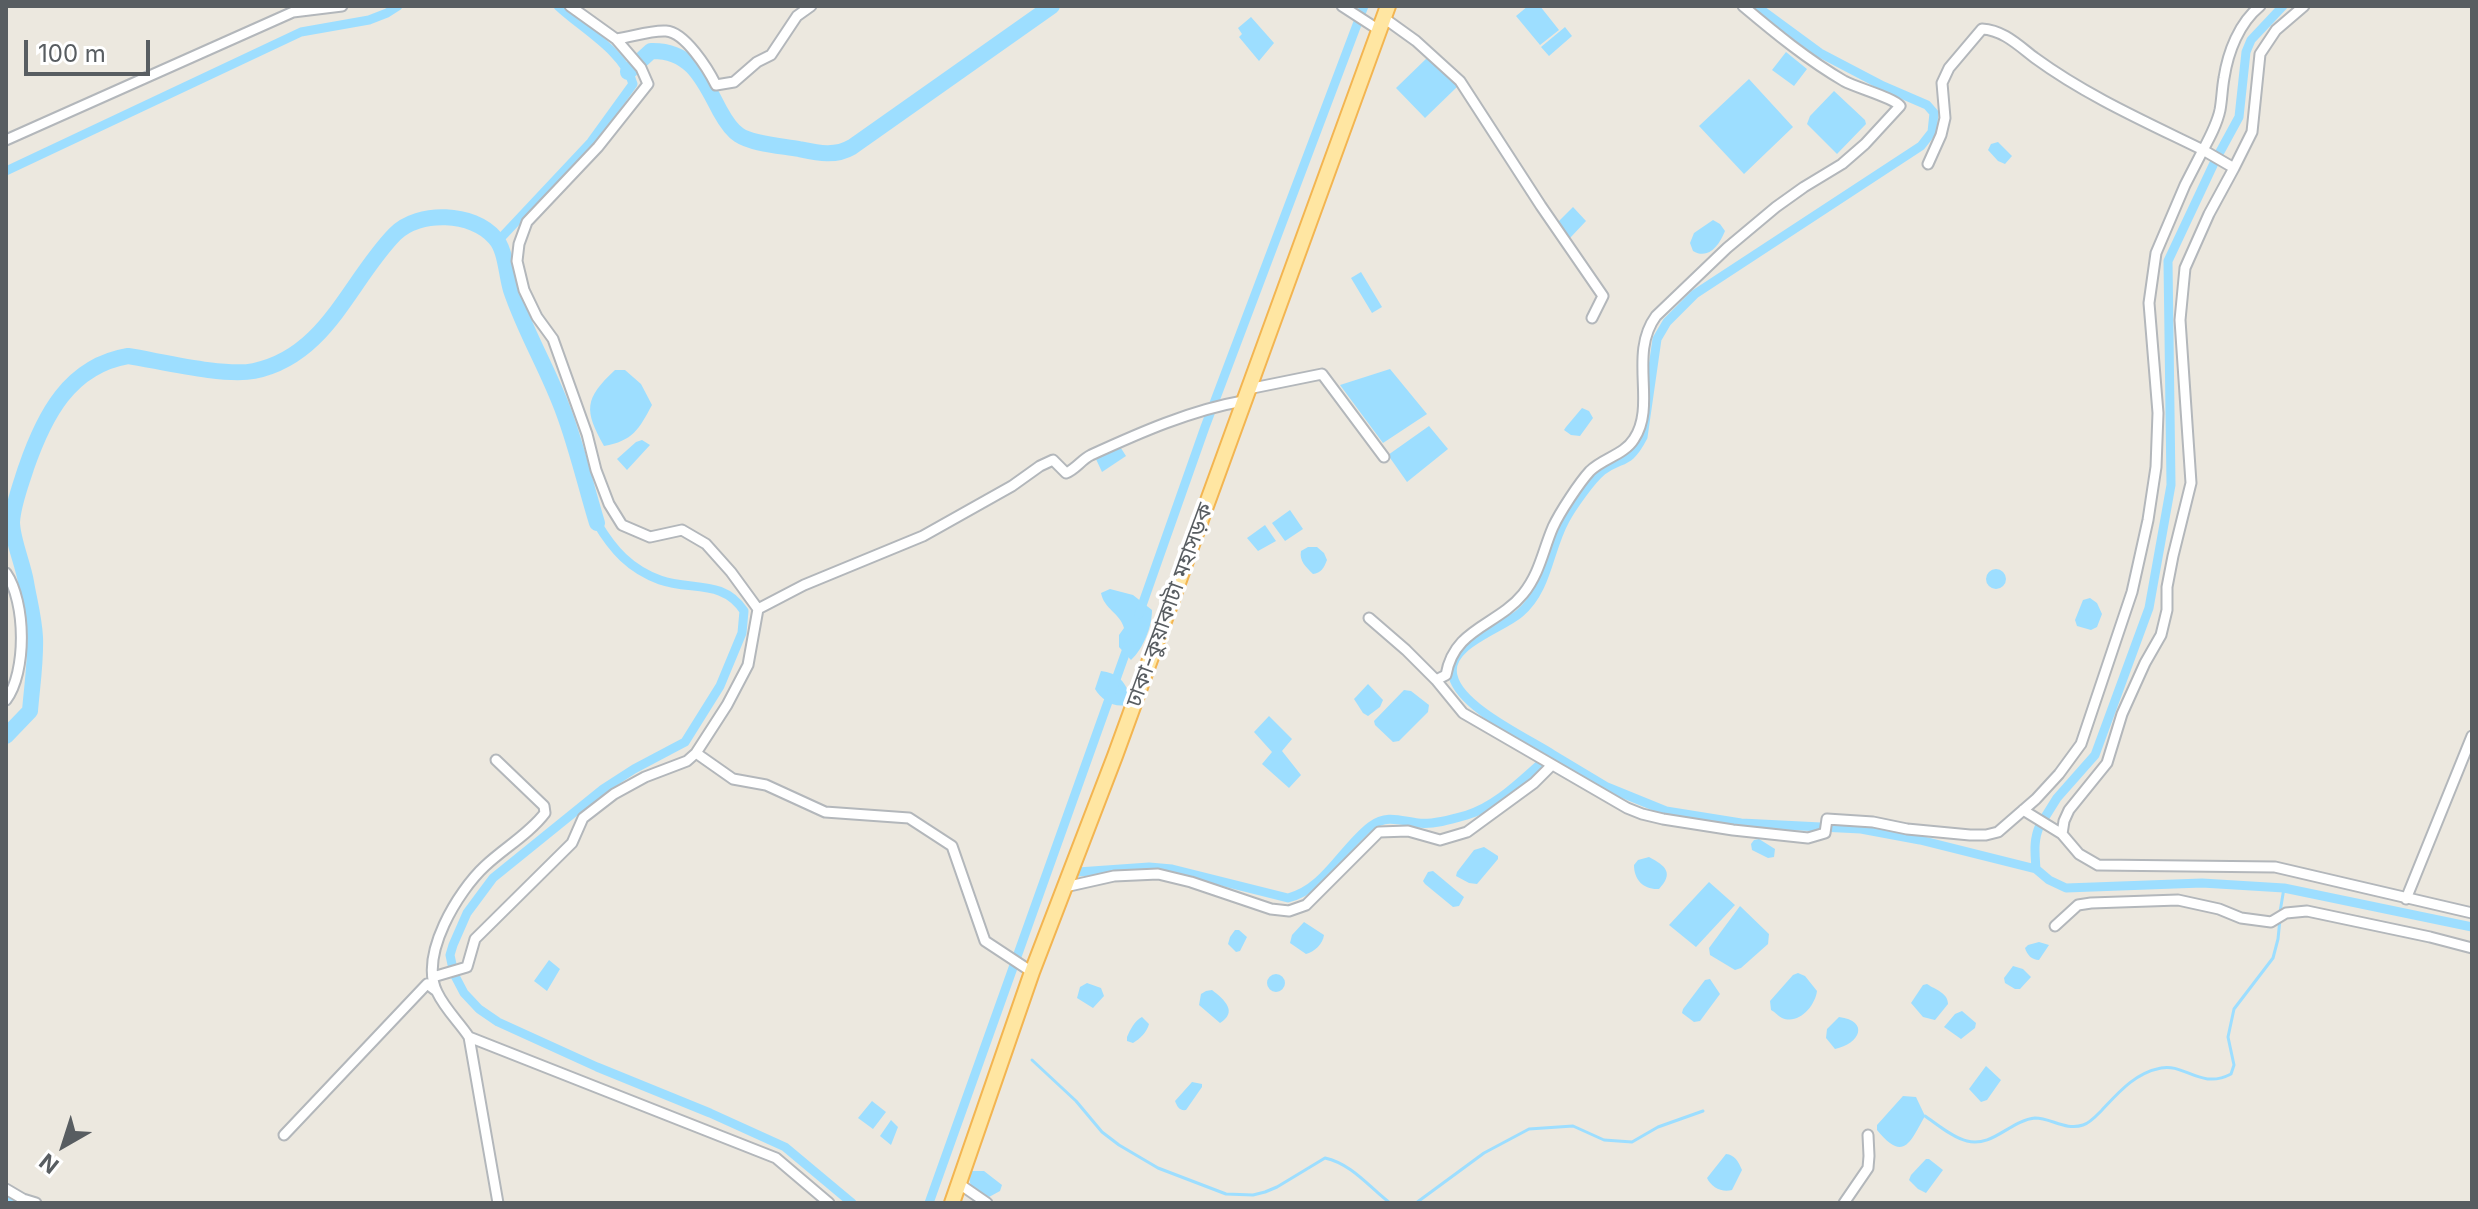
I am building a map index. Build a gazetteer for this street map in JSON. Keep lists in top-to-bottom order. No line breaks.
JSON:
{"streets":{"main road":["ঢাকা-কুয়াকাটা মহাসড়ক"]},"scale_bar":"100 m","north":"bottom left"}
